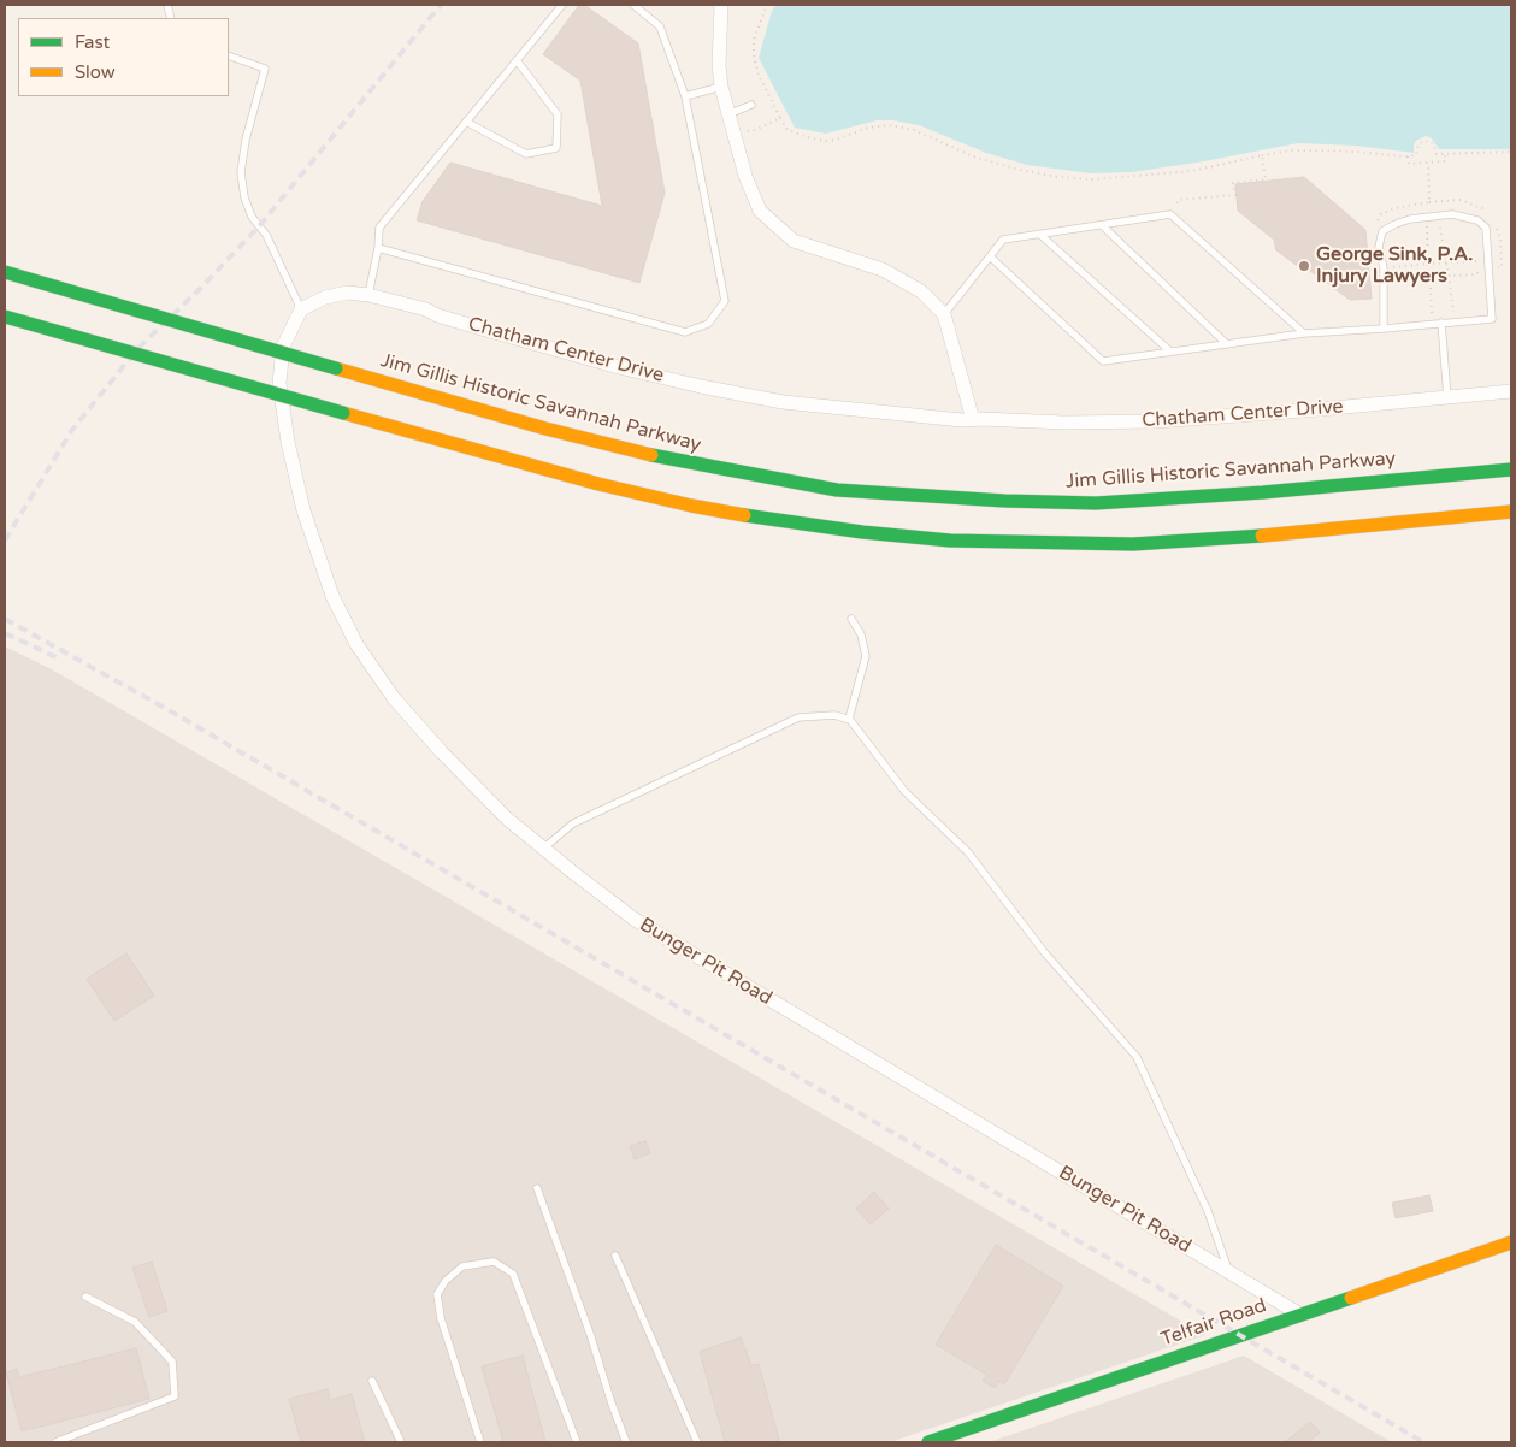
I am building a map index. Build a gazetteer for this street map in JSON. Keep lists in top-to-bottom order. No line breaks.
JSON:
{"streets":{"main road":["Jim Gillis Historic Savannah Parkway","Telfair Road"],"street":["Chatham Center Drive","Bunger Pit Road"]},"crossings":[["Chatham Center Drive","Bunger Pit Road"],["Bunger Pit Road","Telfair Road"]],"places":["George Sink, P.A. Injury Lawyers"],"legend":["Fast","Slow"]}
